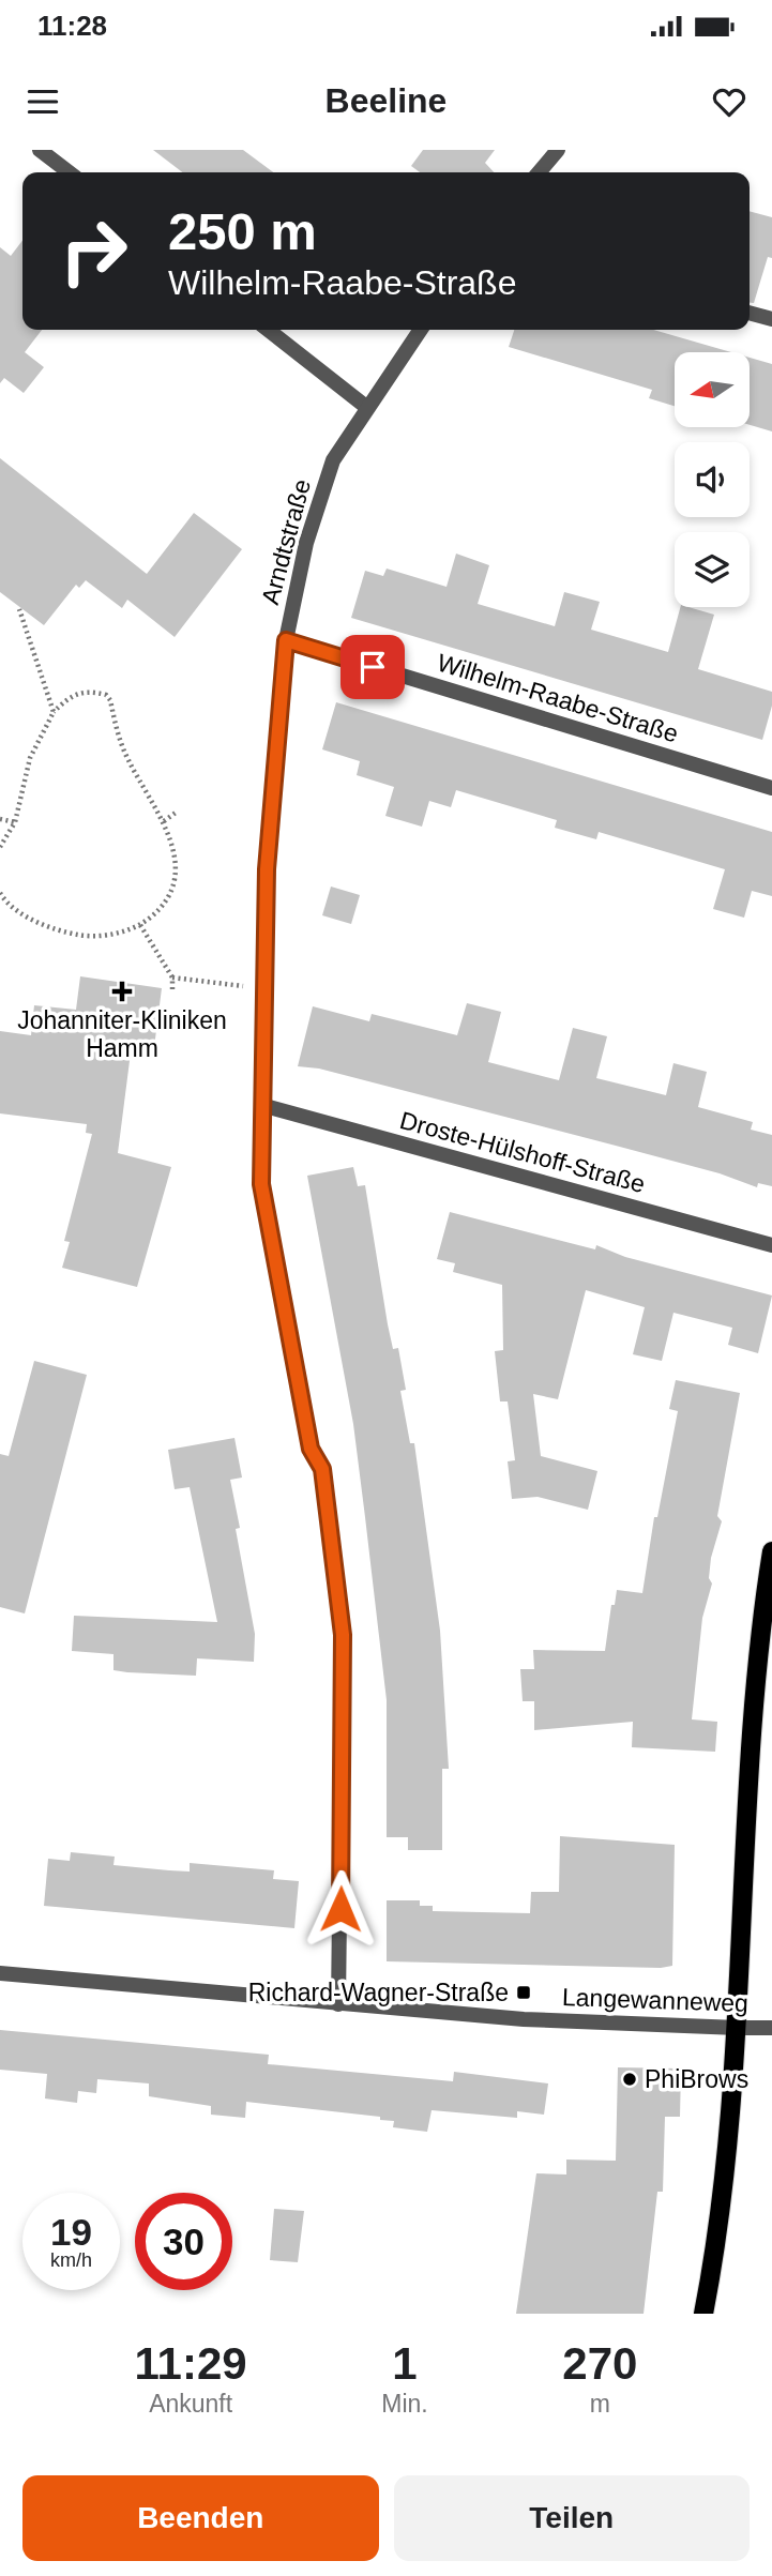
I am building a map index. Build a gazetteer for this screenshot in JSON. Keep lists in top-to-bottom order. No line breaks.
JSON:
{"streets":{"street":["Arndtstraße","Wilhelm-Raabe-Straße","Droste-Hülshoff-Straße","Langewanneweg"]},"crossings":[["Arndtstraße","Wilhelm-Raabe-Straße"],["Arndtstraße","Droste-Hülshoff-Straße"],["Arndtstraße","Langewanneweg"]],"places":{"health":["Johanniter-Kliniken Hamm"],"transit":["Richard-Wagner-Straße"],"other":["PhiBrows"]},"north":"left","page":{"status":"11:28","header":"Beeline","turn":["250 m","Wilhelm-Raabe-Straße"],"speed":"19 km/h","limit":"30","eta":["11:29","Ankunft","1","Min.","270","m"],"buttons":["Beenden","Teilen"]}}
